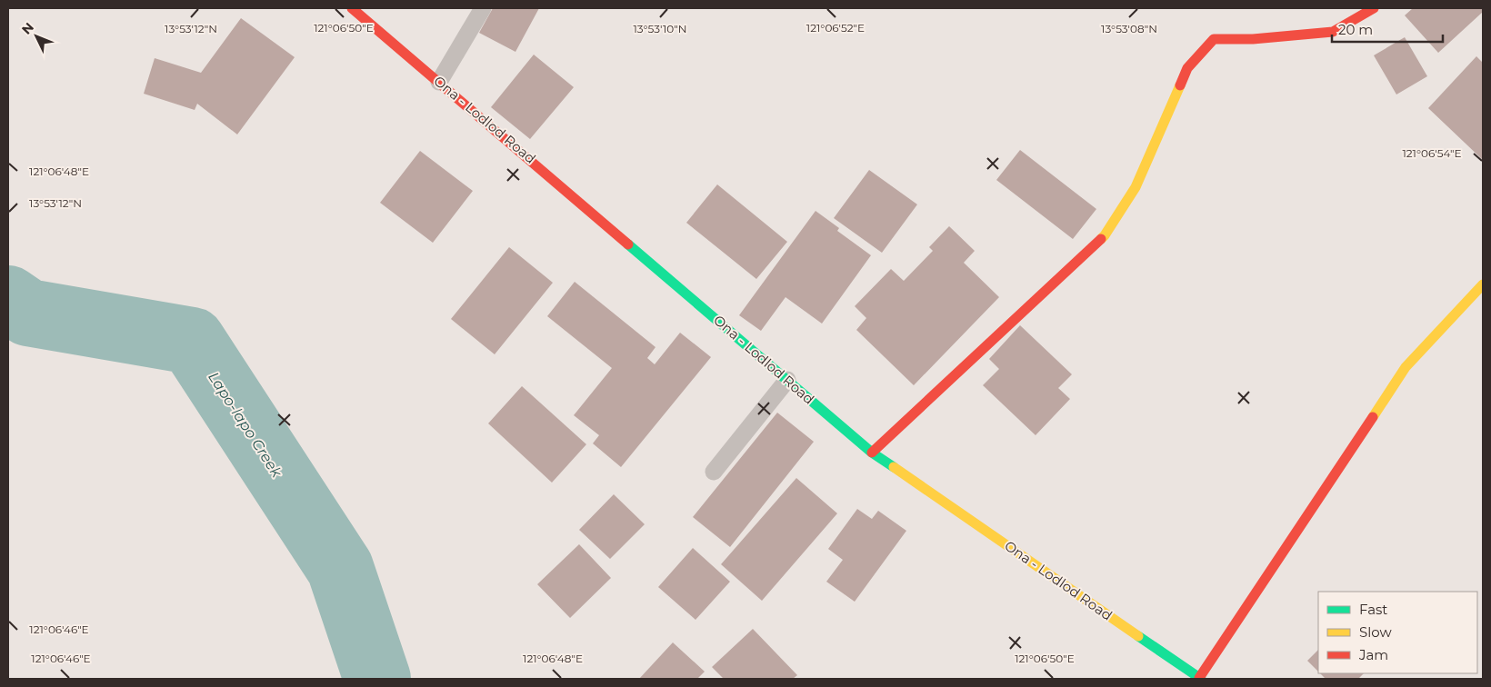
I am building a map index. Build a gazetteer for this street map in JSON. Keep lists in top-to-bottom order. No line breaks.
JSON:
{"streets":{"street":["Ona - Lodlod Road"]},"water":["Lapo-lapo Creek"],"legend":["Fast","Slow","Jam"],"scale_bar":"20 m","north":"top left","coordinates":["121°06'50\"E","121°06'52\"E","13°53'12\"N","13°53'10\"N","13°53'08\"N","121°06'54\"E","121°06'48\"E","121°06'46\"E"]}
